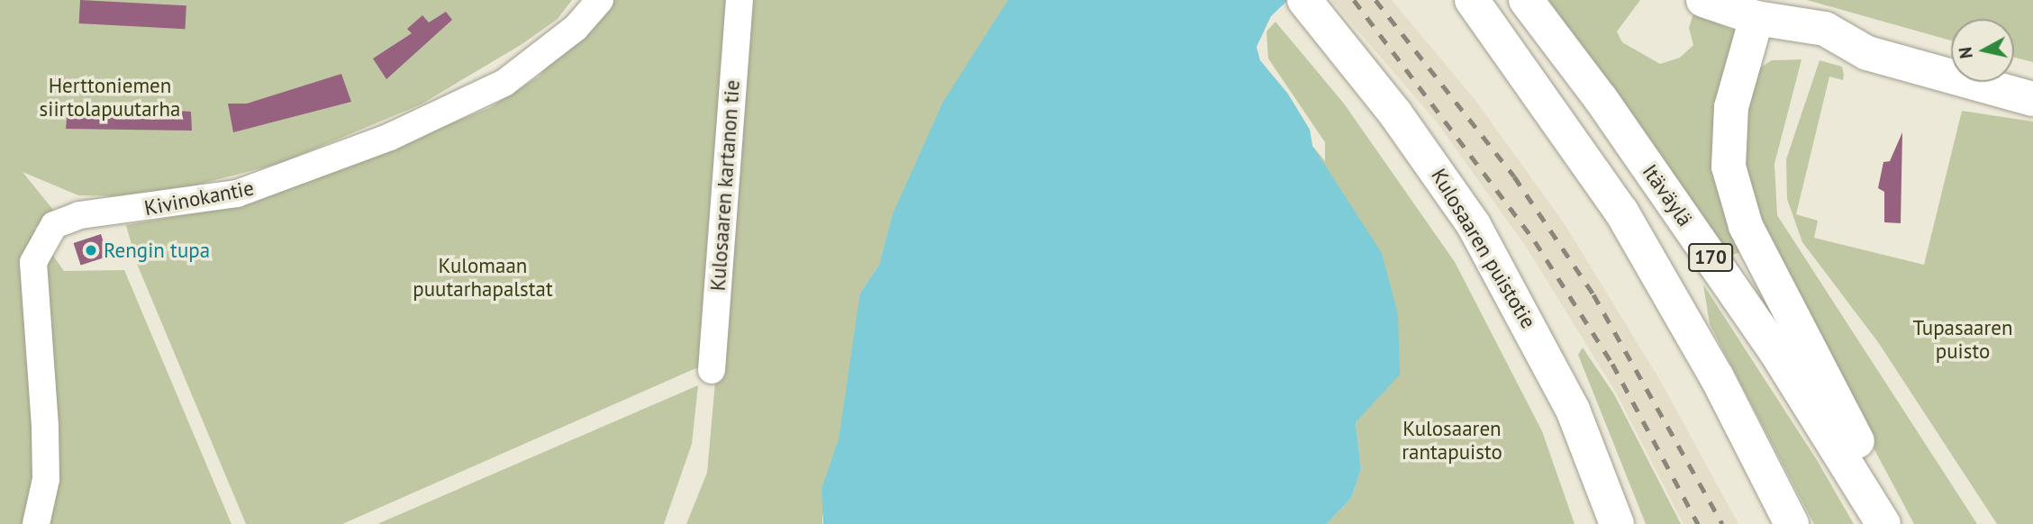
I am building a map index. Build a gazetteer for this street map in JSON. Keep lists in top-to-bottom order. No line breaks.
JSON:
{"streets":{"main road":["Itäväylä","Kulosaaren puistotie","170"],"street":["Kulosaaren kartanon tie","Kivinokantie"]},"parks":["Herttoniemen siirtolapuutarha","Kulomaan puutarhapalstat","Tupasaaren puisto","Kulosaaren rantapuisto"],"places":["Rengin tupa"],"north":"left"}
